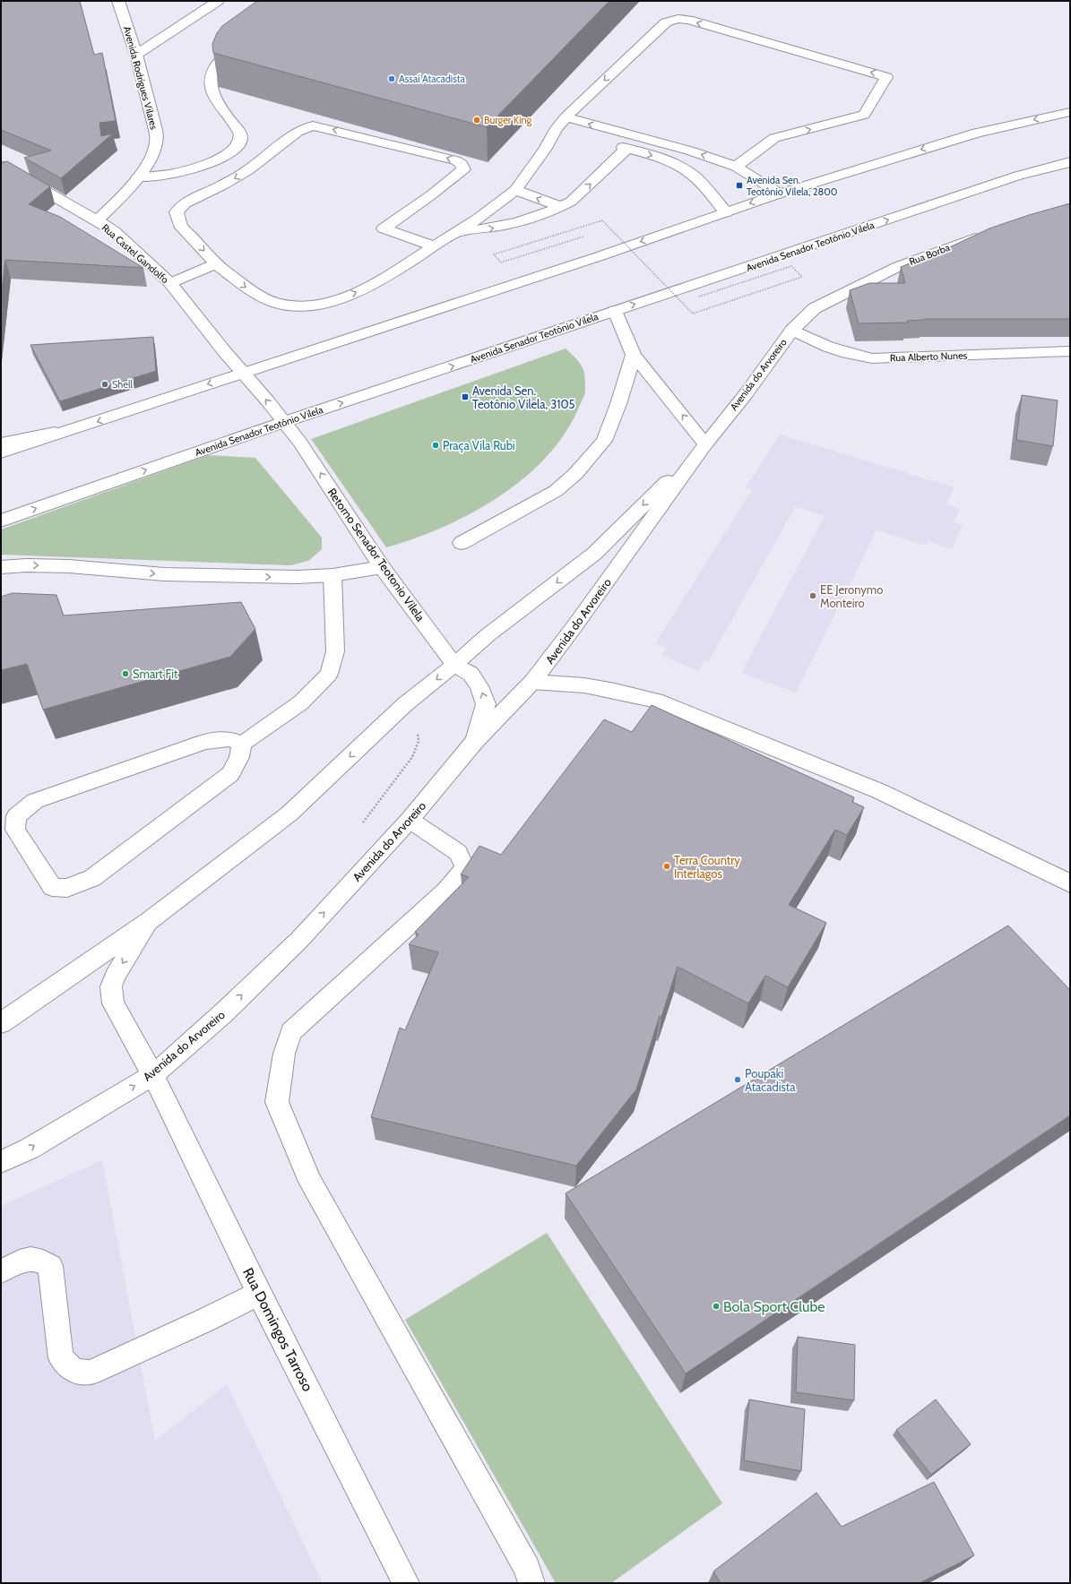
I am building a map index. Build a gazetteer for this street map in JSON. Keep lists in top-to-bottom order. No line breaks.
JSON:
{"streets":{"street":["Avenida Rodrigues Vilares","Avenida Senador Teotônio Vilela","Rua Castel Gandolfo","Rua Borba","Rua Alberto Nunes","Avenida do Arvoreiro","Retorno Senador Teotonio Vilela","Rua Domingos Tarroso"]},"crossings":[["Avenida Rodrigues Vilares","Rua Castel Gandolfo"],["Avenida Senador Teotônio Vilela","Retorno Senador Teotonio Vilela"],["Rua Castel Gandolfo","Retorno Senador Teotonio Vilela"],["Rua Borba","Avenida do Arvoreiro"],["Rua Alberto Nunes","Avenida do Arvoreiro"],["Avenida do Arvoreiro","Retorno Senador Teotonio Vilela"],["Avenida do Arvoreiro","Rua Domingos Tarroso"]],"one_way":["Retorno Senador Teotonio Vilela"],"places":{"other":["Assaí Atacadista","Burger King","Shell","Praça Vila Rubi","EE Jeronymo Monteiro","Smart Fit","Terra Country Interlagos","Poupaki Atacadista","Bola Sport Clube"],"transit":["Avenida Sen. Teotônio Vilela, 2800","Avenida Sen. Teotônio Vilela, 3105"]}}
